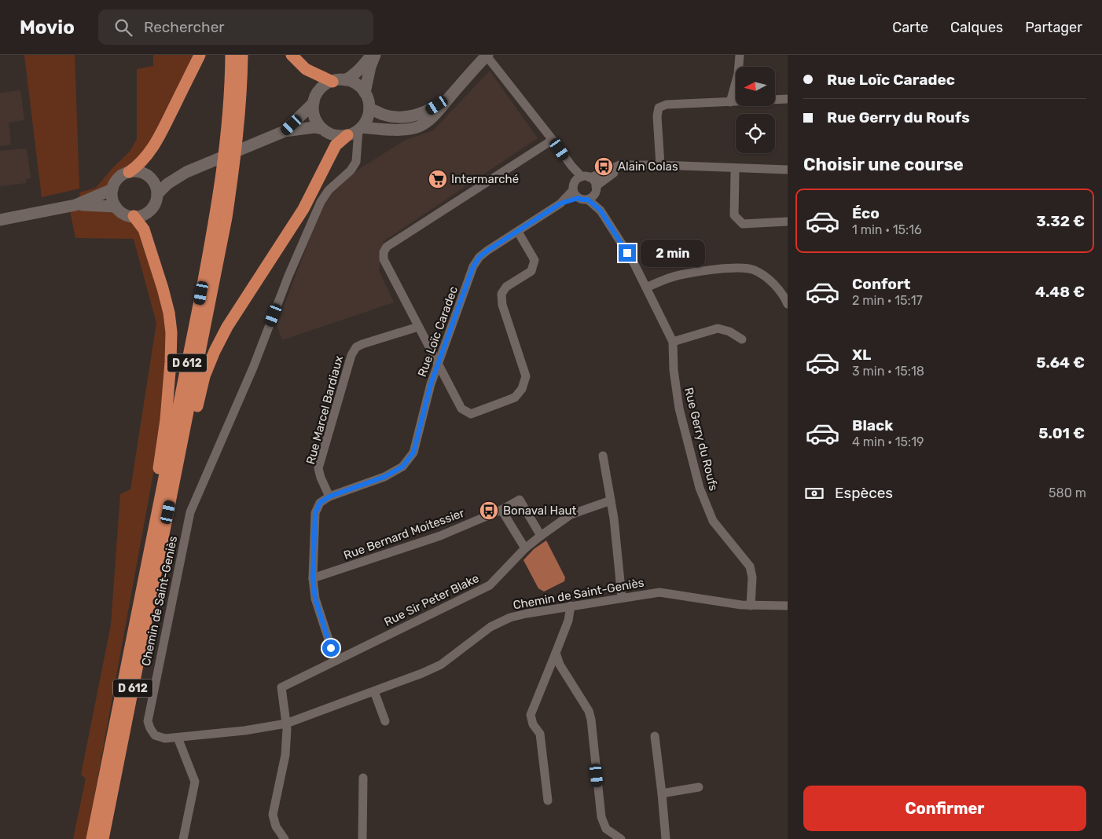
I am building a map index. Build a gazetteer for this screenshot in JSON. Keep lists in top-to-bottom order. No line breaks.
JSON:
{"streets":{"highway":["D 612"],"street":["Rue Loïc Caradec","Rue Marcel Bardiaux","Rue Gerry du Roufs","Rue Bernard Moitessier","Chemin de Saint-Geniès","Rue Sir Peter Blake"]},"crossings":[["Rue Loïc Caradec","Rue Marcel Bardiaux"],["Rue Loïc Caradec","Rue Gerry du Roufs"],["Rue Loïc Caradec","Rue Bernard Moitessier"],["Rue Loïc Caradec","Rue Sir Peter Blake"],["Rue Gerry du Roufs","Chemin de Saint-Geniès"],["Rue Bernard Moitessier","Rue Sir Peter Blake"],["Chemin de Saint-Geniès","Rue Sir Peter Blake"]],"places":{"bus stop":["Alain Colas","Bonaval Haut"],"supermarket":["Intermarché"]},"north":"left","page":{"header":"Movio","search":"Rechercher","nav":["Carte","Calques","Partager"],"banner":["Rue Loïc Caradec","Rue Gerry du Roufs"],"heading":"Choisir une course","list":[{"name":"Éco","note":"1 min · 15:16","value":"3.32 €"},{"name":"Confort","note":"2 min · 15:17","value":"4.48 €"},{"name":"XL","note":"3 min · 15:18","value":"5.64 €"},{"name":"Black","note":"4 min · 15:19","value":"5.01 €"}],"bubble":"2 min","pay":["Espèces","580 m"],"buttons":"Confirmer"}}
